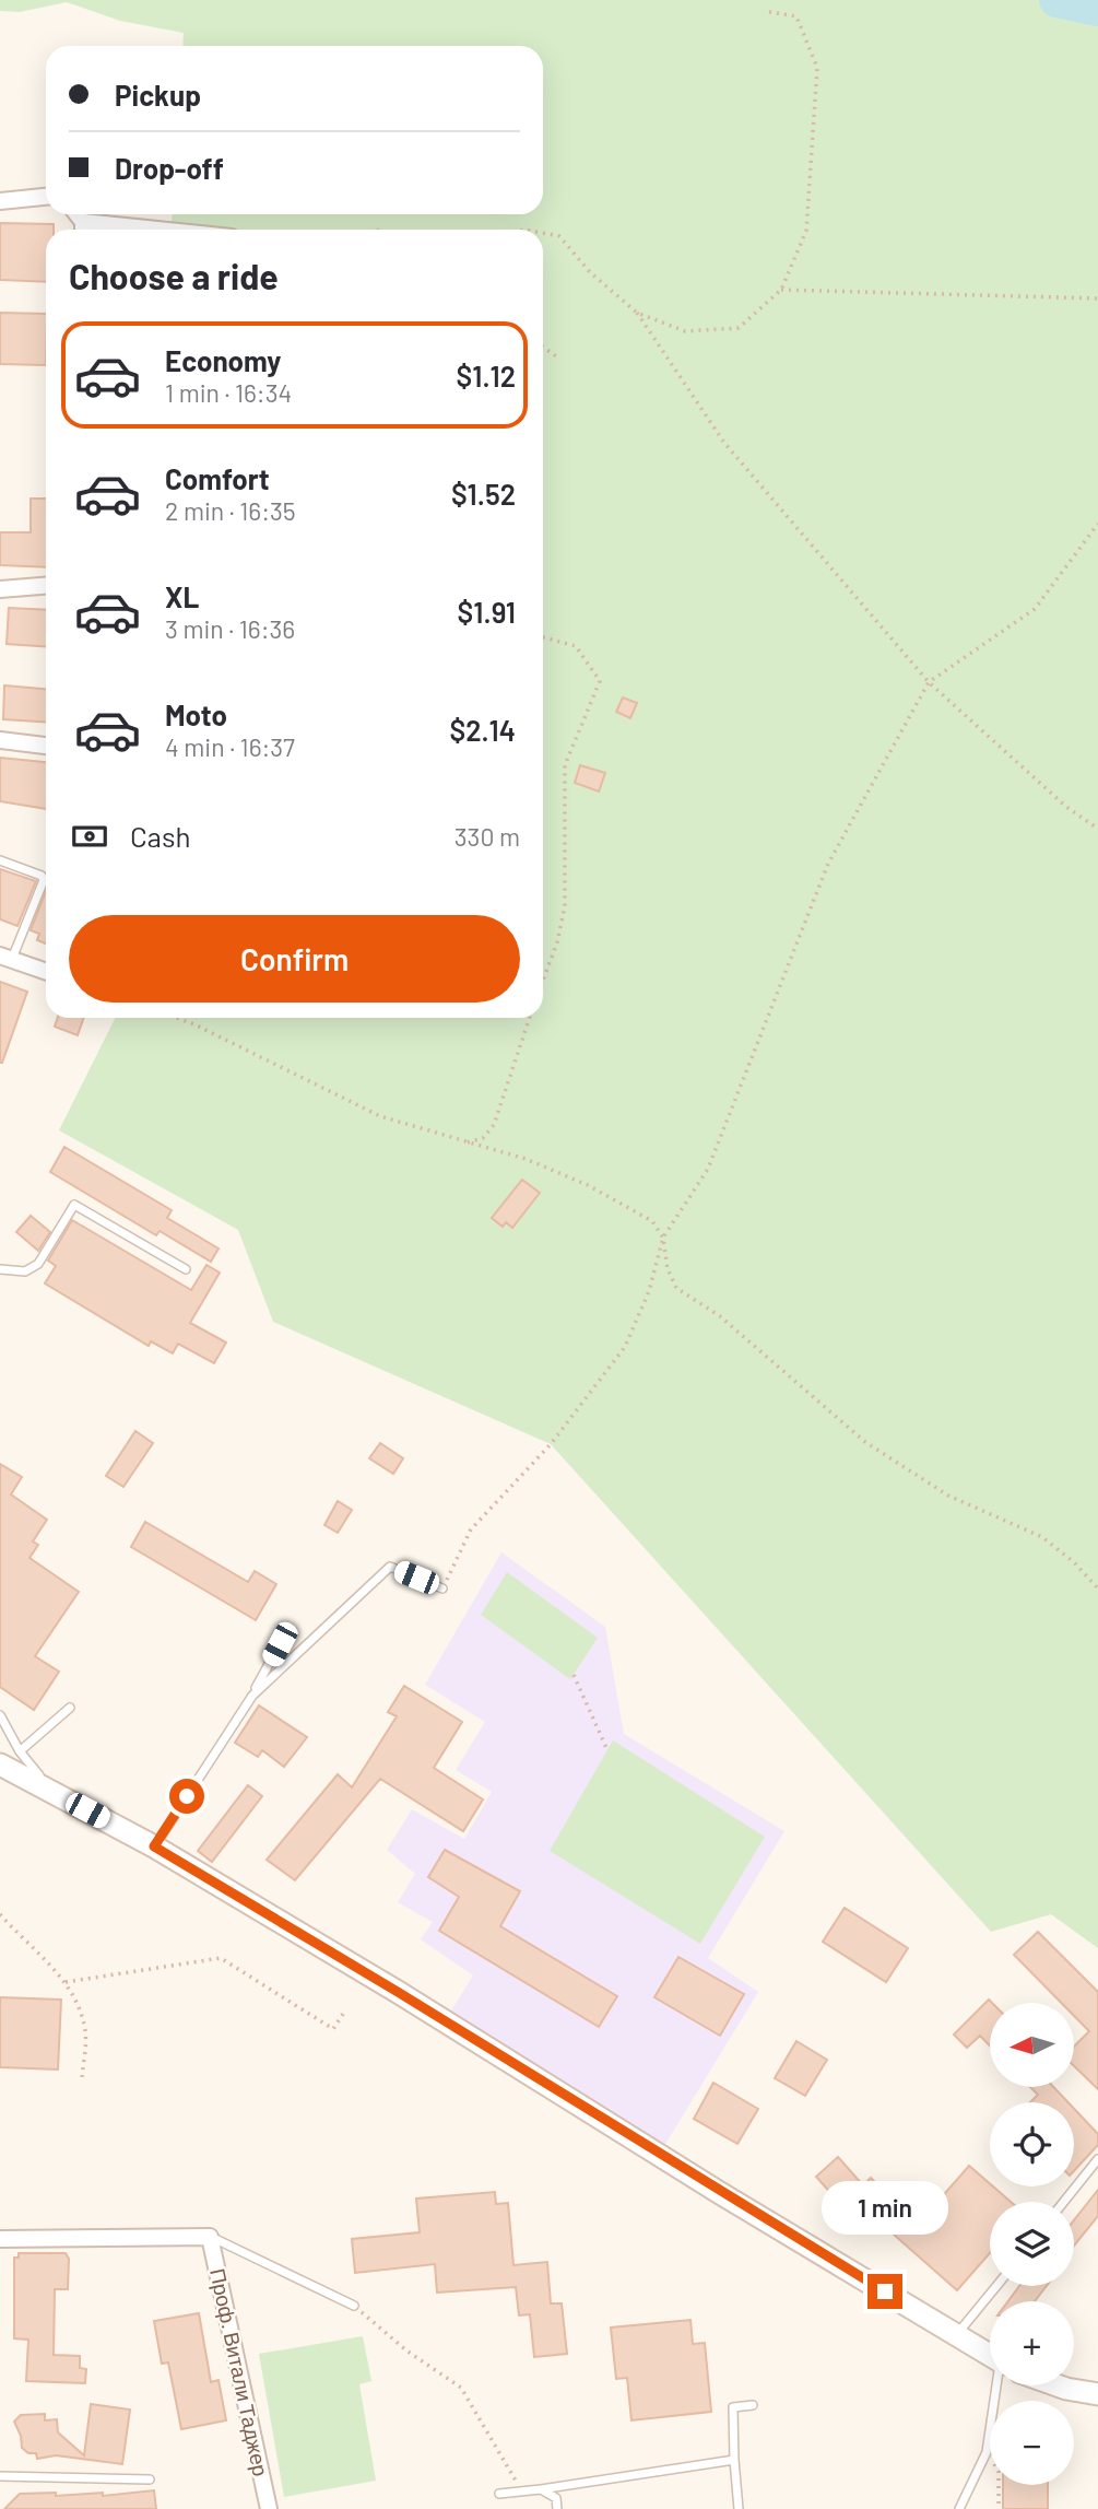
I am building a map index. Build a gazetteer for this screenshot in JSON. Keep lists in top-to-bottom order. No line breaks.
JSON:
{"streets":{"street":["Проф. Витали Таджер"]},"north":"left","page":{"banner":["Pickup","Drop-off"],"heading":"Choose a ride","list":[{"name":"Economy","note":"1 min · 16:34","value":"$1.12"},{"name":"Comfort","note":"2 min · 16:35","value":"$1.52"},{"name":"XL","note":"3 min · 16:36","value":"$1.91"},{"name":"Moto","note":"4 min · 16:37","value":"$2.14"}],"pay":["Cash","330 m"],"buttons":"Confirm","map_buttons":["+","−"],"bubble":"1 min"}}
